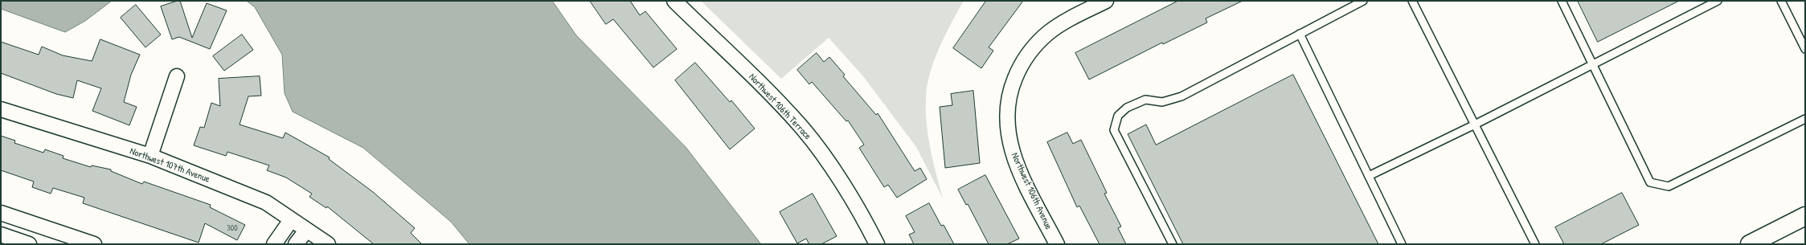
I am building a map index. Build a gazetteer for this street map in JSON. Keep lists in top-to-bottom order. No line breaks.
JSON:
{"streets":{"street":["Northwest 106th Terrace","Northwest 107th Avenue","Northwest 106th Avenue"]},"house_numbers":["300"]}
